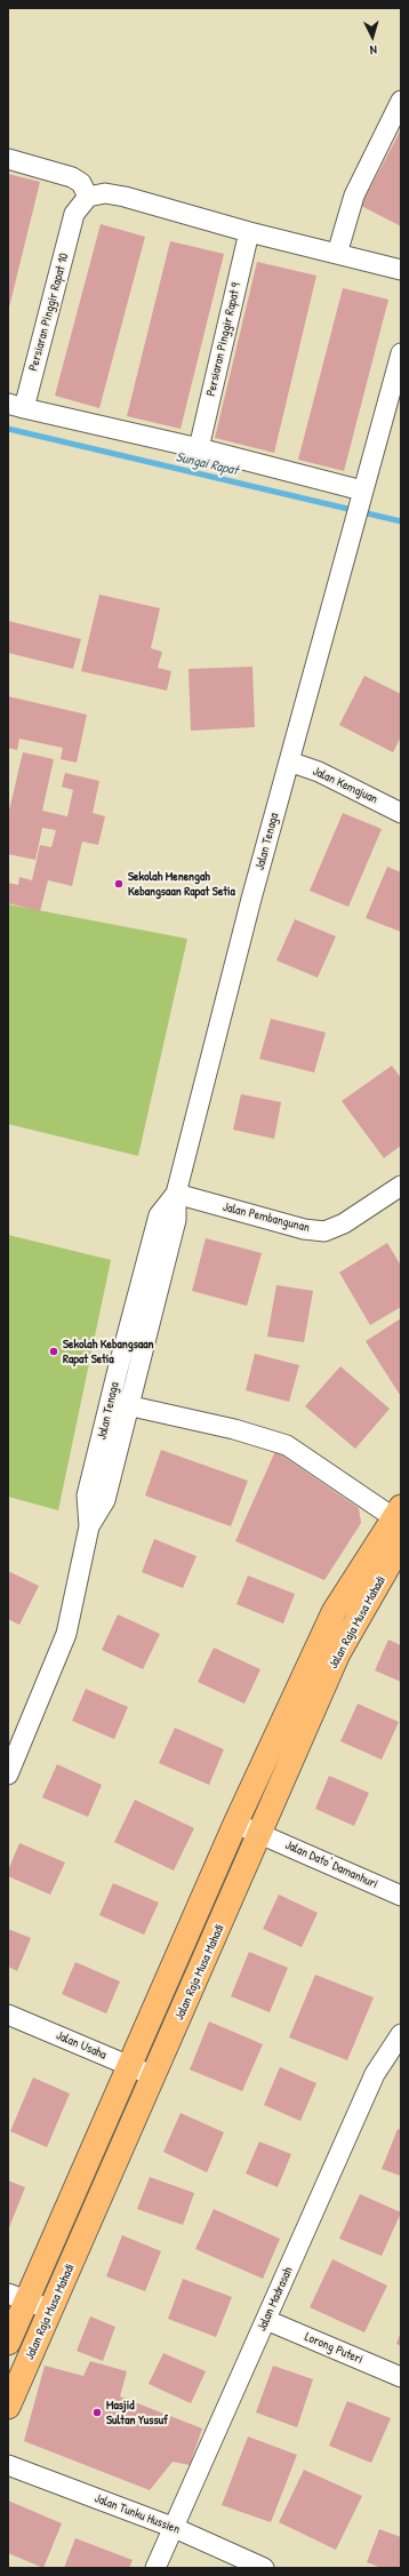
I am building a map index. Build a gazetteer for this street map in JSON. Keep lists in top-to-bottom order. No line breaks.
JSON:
{"streets":{"main road":["Jalan Raja Musa Mahadi"],"street":["Persiaran Pinggir Rapat 10","Persiaran Pinggir Rapat 9","Jalan Kemajuan","Jalan Tenaga","Jalan Pembangunan","Jalan Dato' Damanhuri","Jalan Usaha","Jalan Madrasah","Lorong Puteri","Jalan Tunku Hussien"]},"crossings":[["Persiaran Pinggir Rapat 10","Persiaran Pinggir Rapat 9"],["Persiaran Pinggir Rapat 10","Jalan Tenaga"],["Jalan Kemajuan","Jalan Tenaga"],["Jalan Tenaga","Jalan Pembangunan"],["Jalan Raja Musa Mahadi","Jalan Dato' Damanhuri"],["Jalan Raja Musa Mahadi","Jalan Usaha"],["Jalan Madrasah","Lorong Puteri"],["Jalan Madrasah","Jalan Tunku Hussien"]],"water":["Sungai Rapat"],"places":["Sekolah Menengah Kebangsaan Rapat Setia","Sekolah Kebangsaan Rapat Setia","Masjid Sultan Yussuf"],"north":"bottom"}
